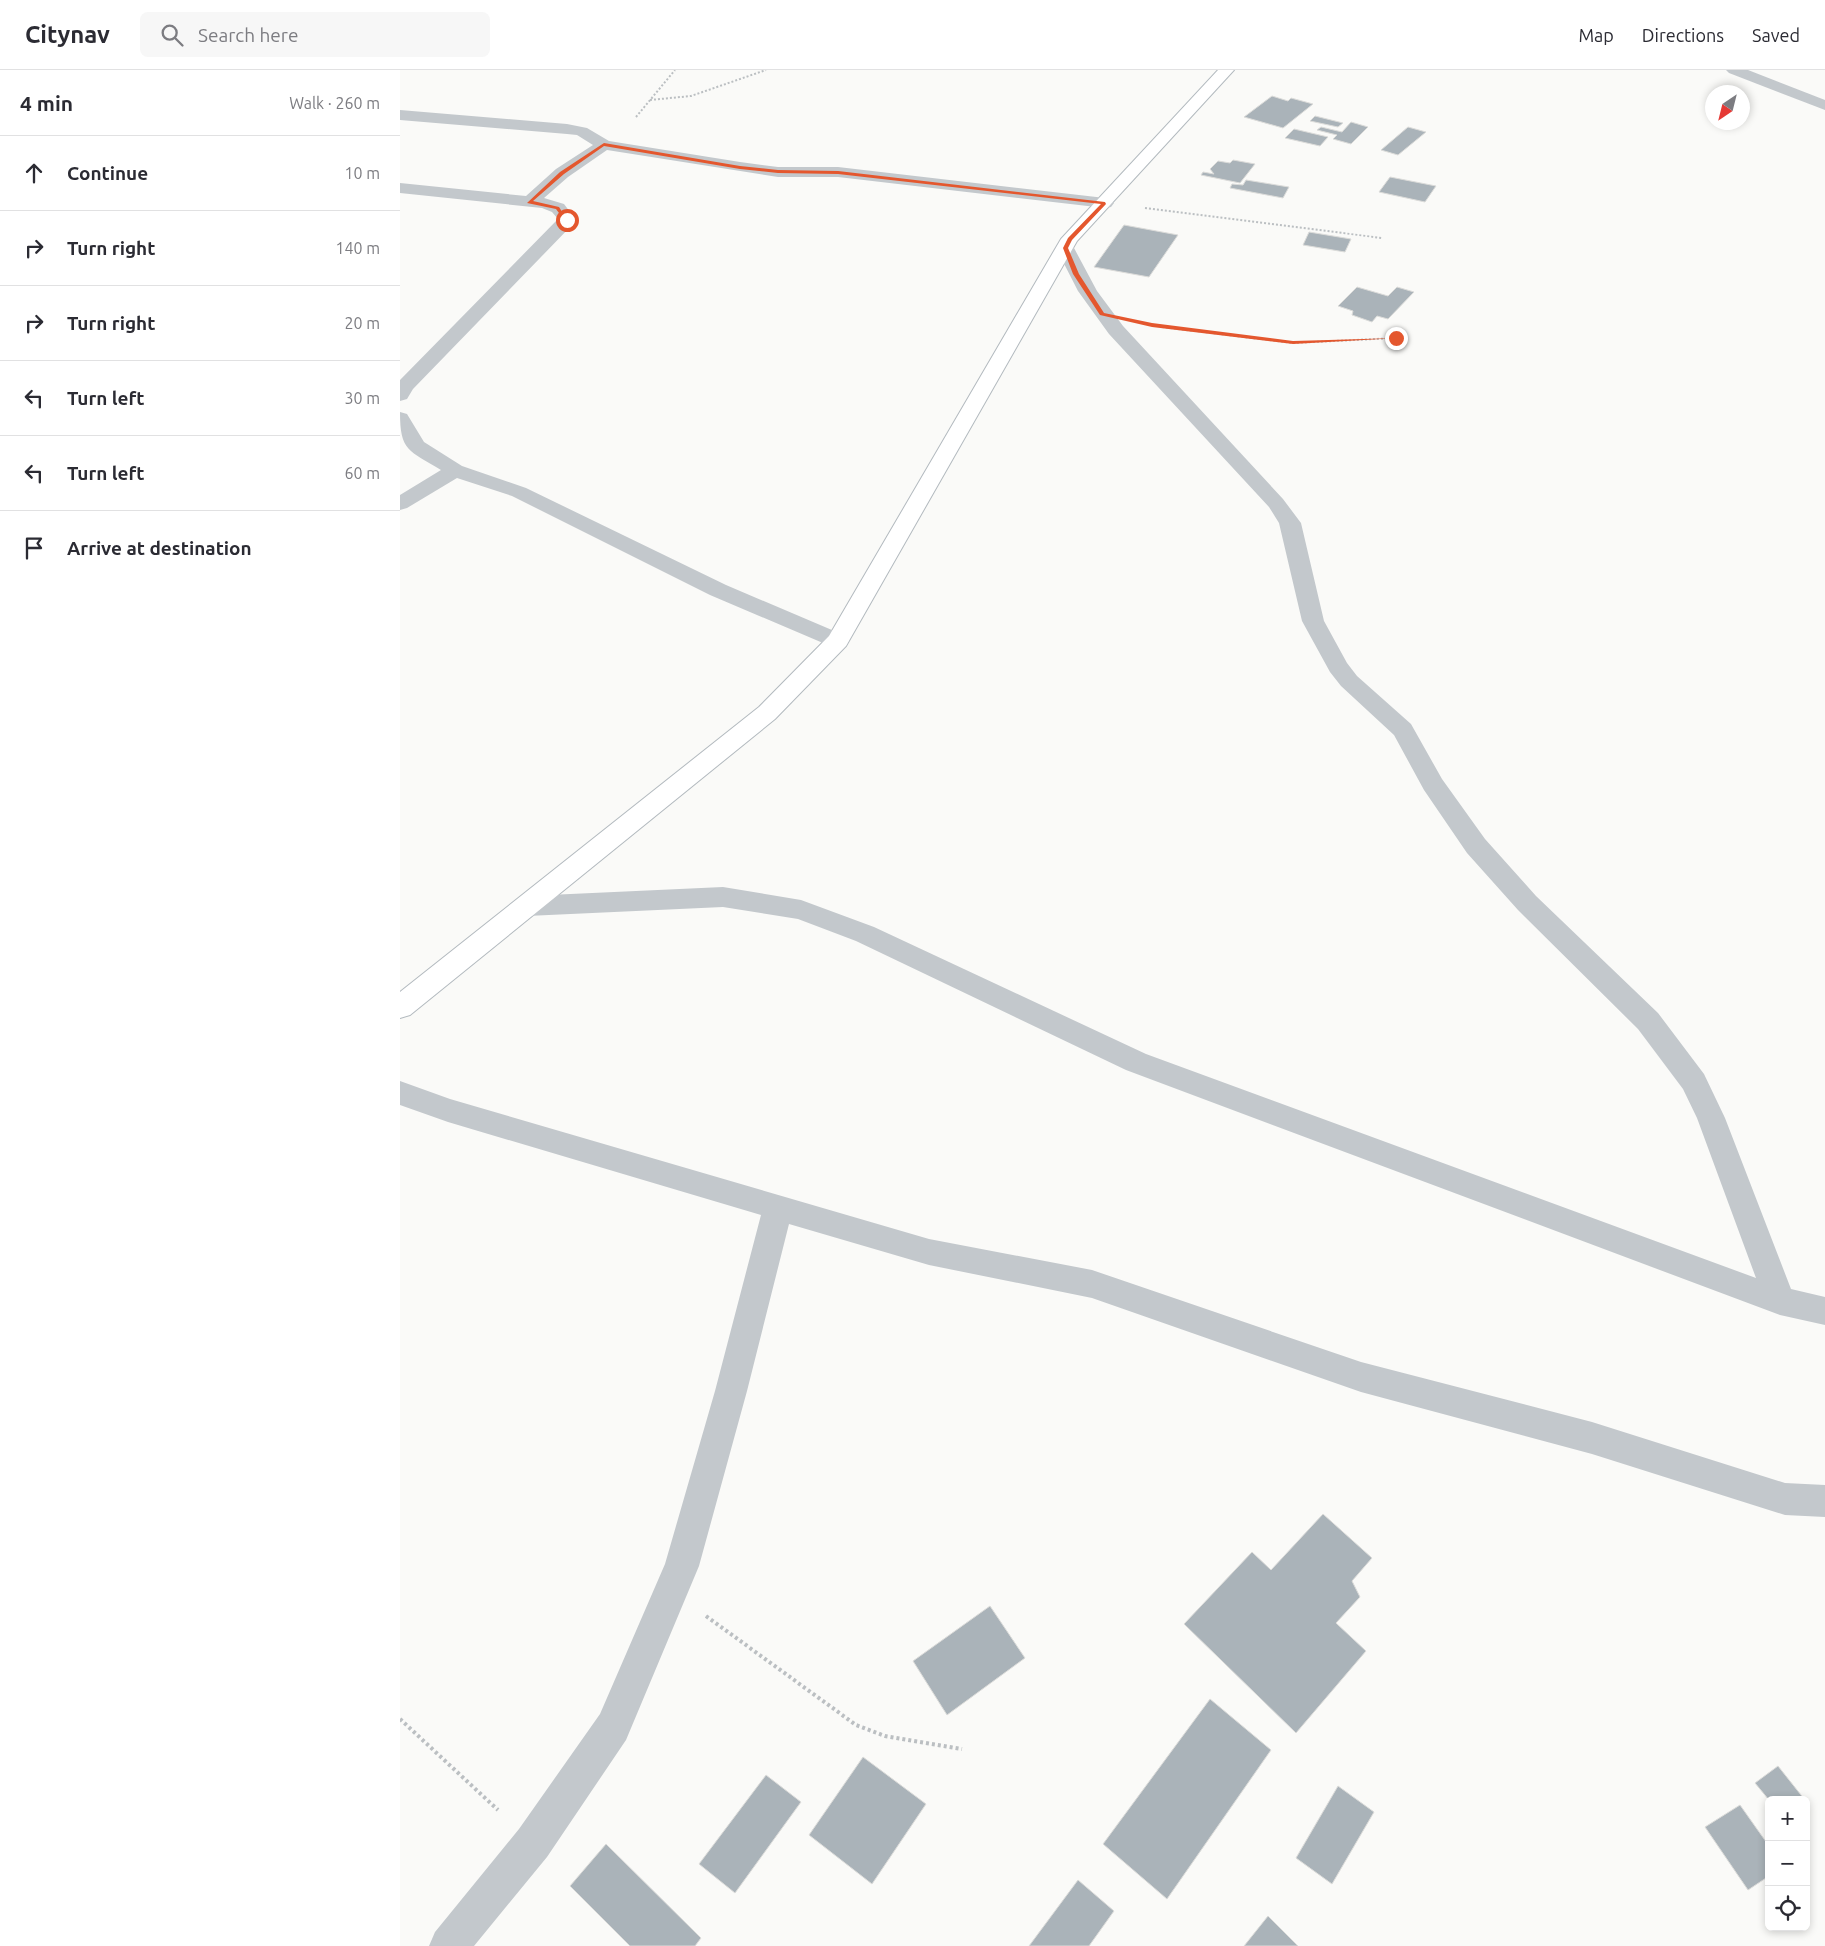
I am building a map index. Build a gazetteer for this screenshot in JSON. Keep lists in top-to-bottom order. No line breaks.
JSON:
{"north":"bottom left","page":{"header":"Citynav","search":"Search here","nav":["Map","Directions","Saved"],"heading":["4 min","Walk · 260 m"],"list":[["Continue","10 m"],["Turn right","140 m"],["Turn right","20 m"],["Turn left","30 m"],["Turn left","60 m"],"Arrive at destination"],"map_buttons":["+","−"]}}
